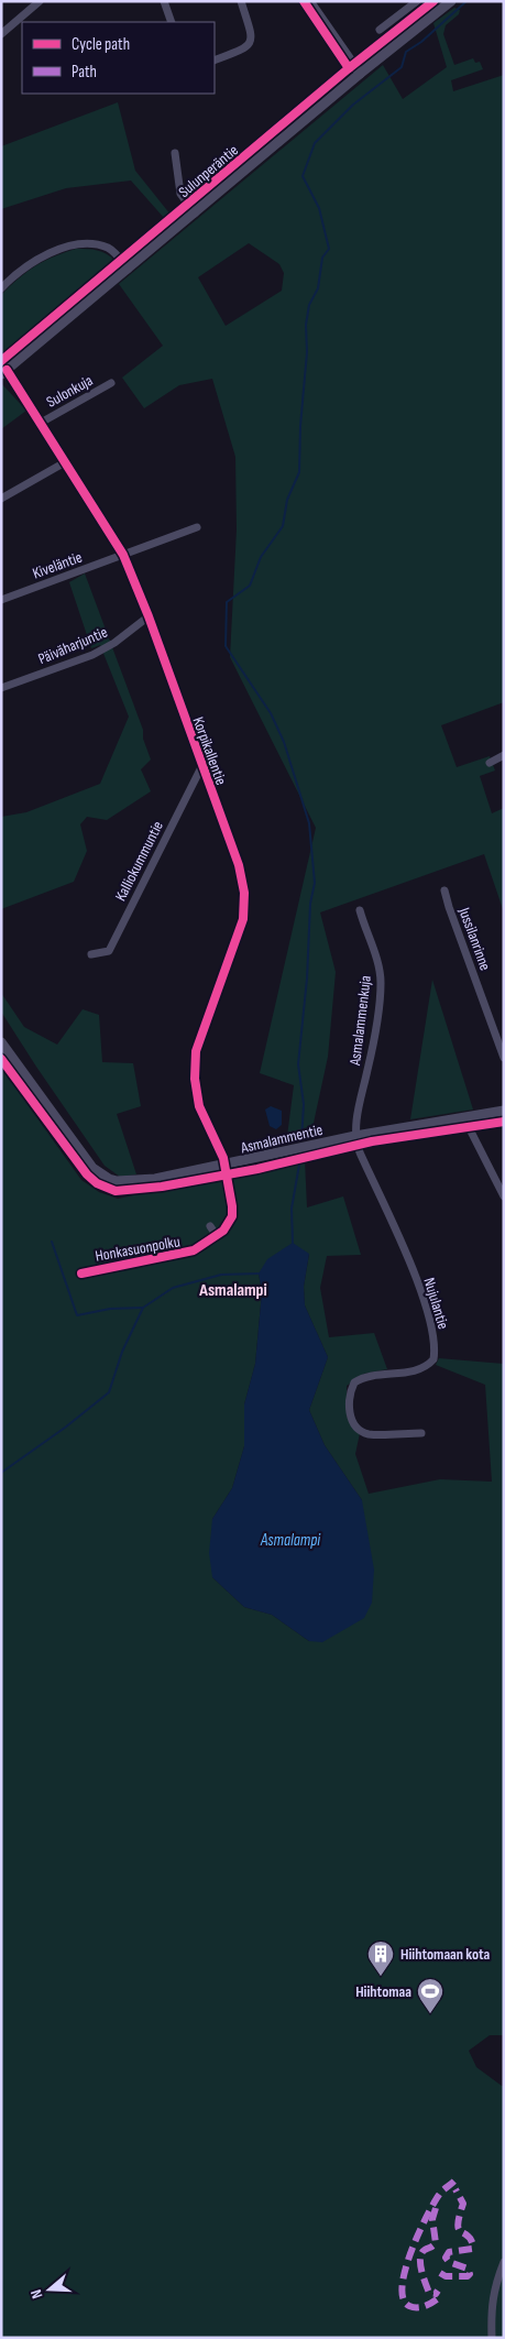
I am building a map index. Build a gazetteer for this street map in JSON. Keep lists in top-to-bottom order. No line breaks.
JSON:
{"streets":{"street":["Sulunperäntie","Sulonkuja","Kiveläntie","Päiväharjuntie","Korpikallentie","Kalliokummuntie","Jussilanrinne","Asmalammenkuja","Asmalammentie","Honkasuonpolku","Nujulantie"]},"crossings":[["Sulunperäntie","Korpikallentie"],["Sulonkuja","Korpikallentie"],["Kiveläntie","Korpikallentie"],["Päiväharjuntie","Korpikallentie"],["Korpikallentie","Kalliokummuntie"],["Korpikallentie","Asmalammentie"],["Korpikallentie","Honkasuonpolku"],["Asmalammenkuja","Asmalammentie"],["Asmalammenkuja","Nujulantie"],["Asmalammentie","Honkasuonpolku"],["Asmalammentie","Nujulantie"]],"districts":["Asmalampi"],"water":["Asmalampi"],"places":{"building":["Hiihtomaan kota"],"sports":["Hiihtomaa"]},"legend":["Cycle path","Path"],"north":"left"}
